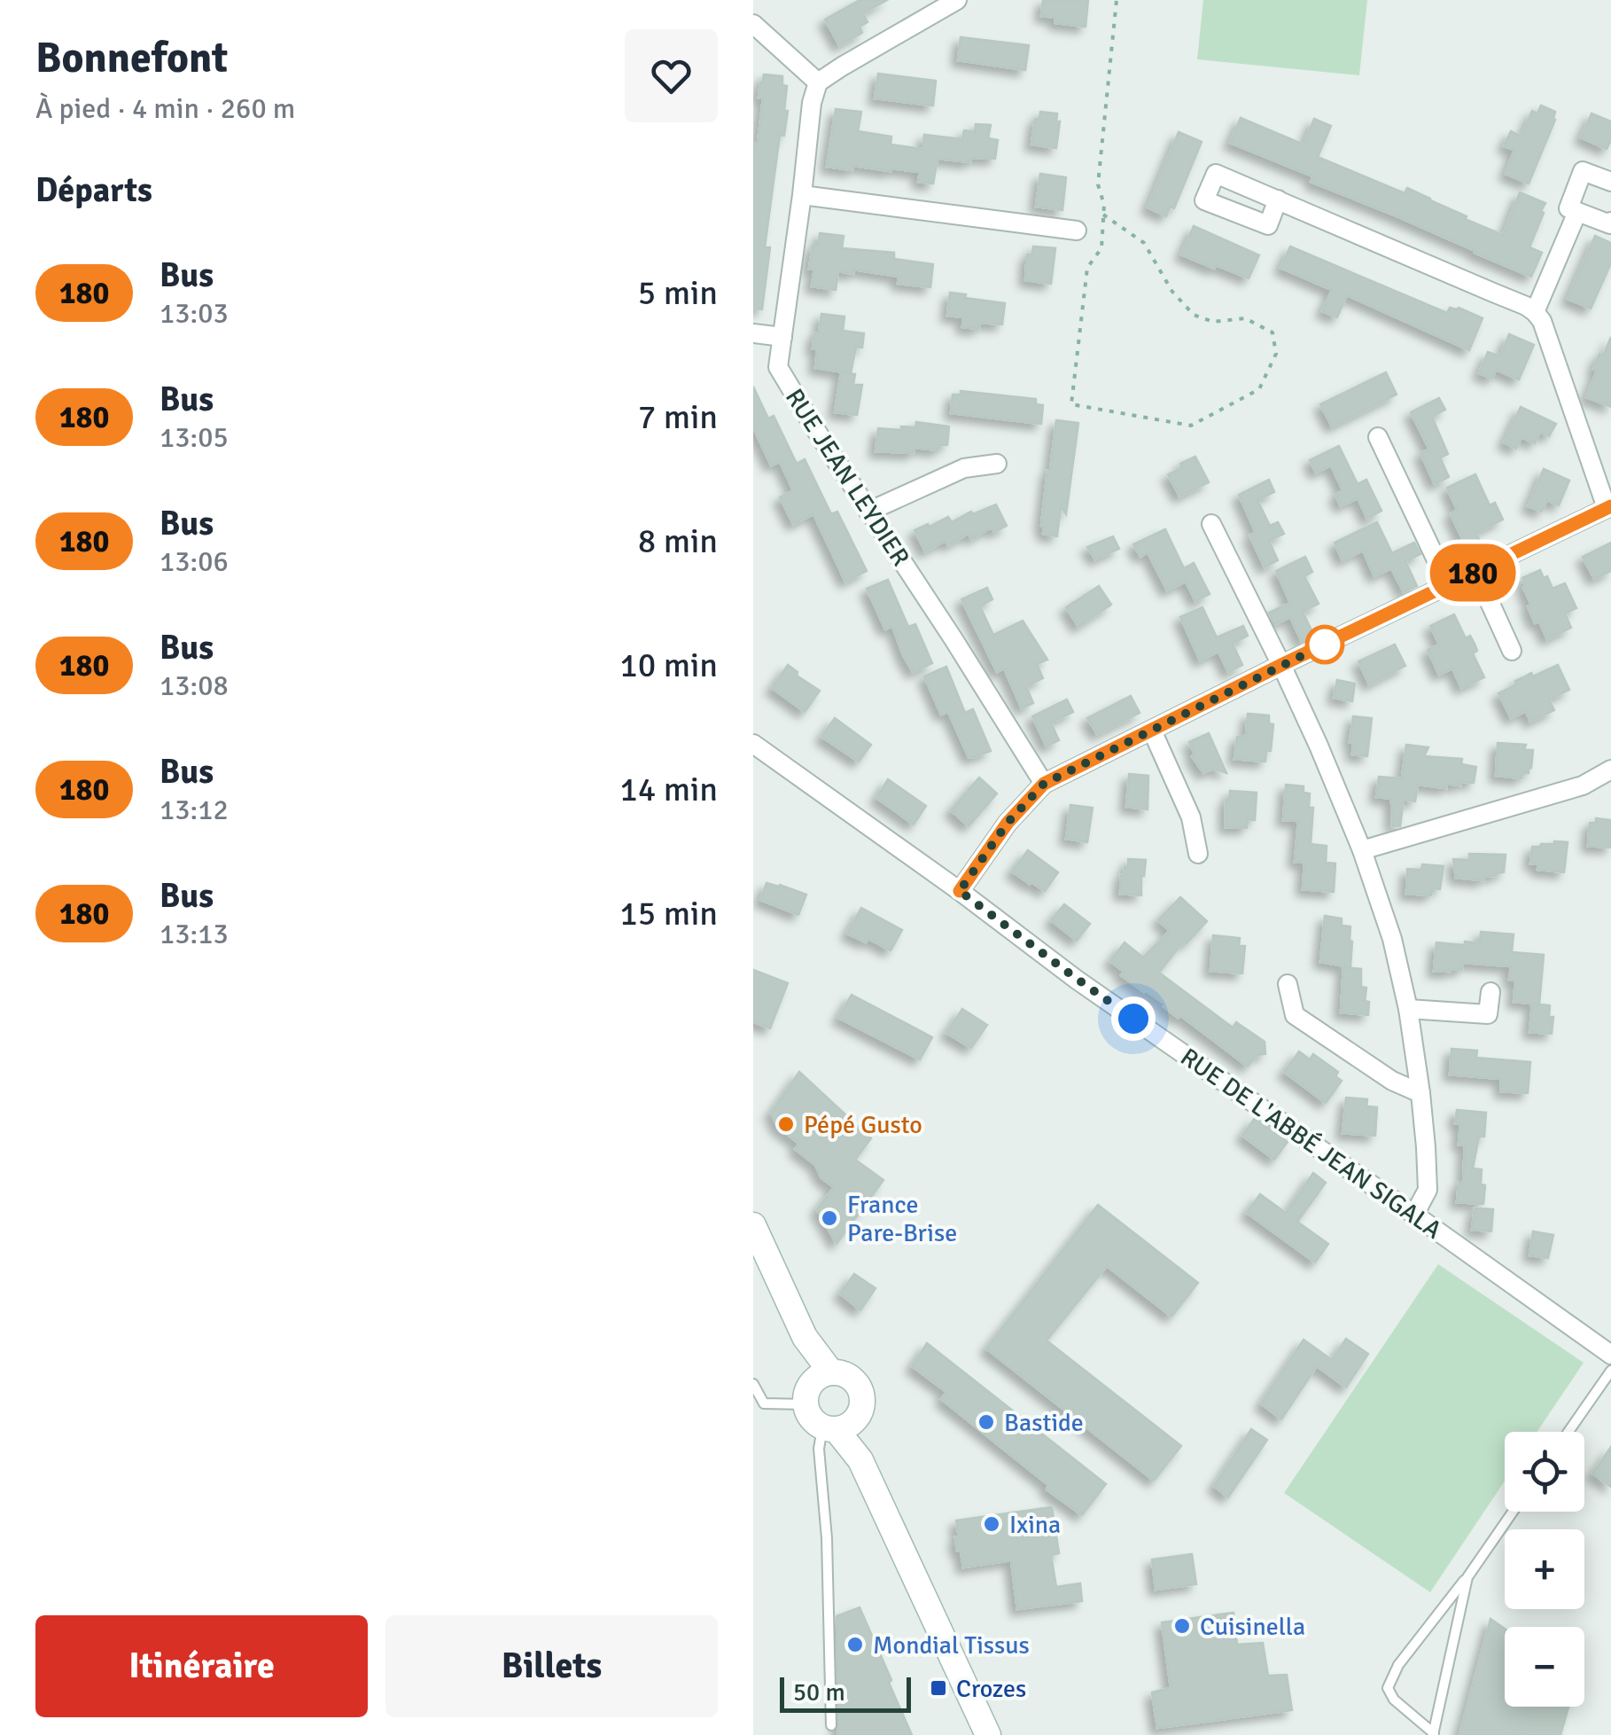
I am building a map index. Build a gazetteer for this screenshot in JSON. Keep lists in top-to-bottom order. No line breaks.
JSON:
{"streets":{"street":["RUE JEAN LEYDIER","RUE DE L'ABBÉ JEAN SIGALA"]},"places":{"other":["Pépé Gusto","France Pare-Brise","Bastide","Ixina","Cuisinella","Mondial Tissus"],"transit":["Crozes"]},"lines":["bus line 180"],"scale_bar":"50 m","page":{"heading":[["Bonnefont","À pied · 4 min · 260 m"],"Départs"],"on_map":"180","list":[{"mark":"180","name":"Bus","note":"13:03","value":"5 min"},{"mark":"180","name":"Bus","note":"13:05","value":"7 min"},{"mark":"180","name":"Bus","note":"13:06","value":"8 min"},{"mark":"180","name":"Bus","note":"13:08","value":"10 min"},{"mark":"180","name":"Bus","note":"13:12","value":"14 min"},{"mark":"180","name":"Bus","note":"13:13","value":"15 min"}],"map_buttons":["+","−"],"buttons":["Itinéraire","Billets"],"scale":"50 m"}}
